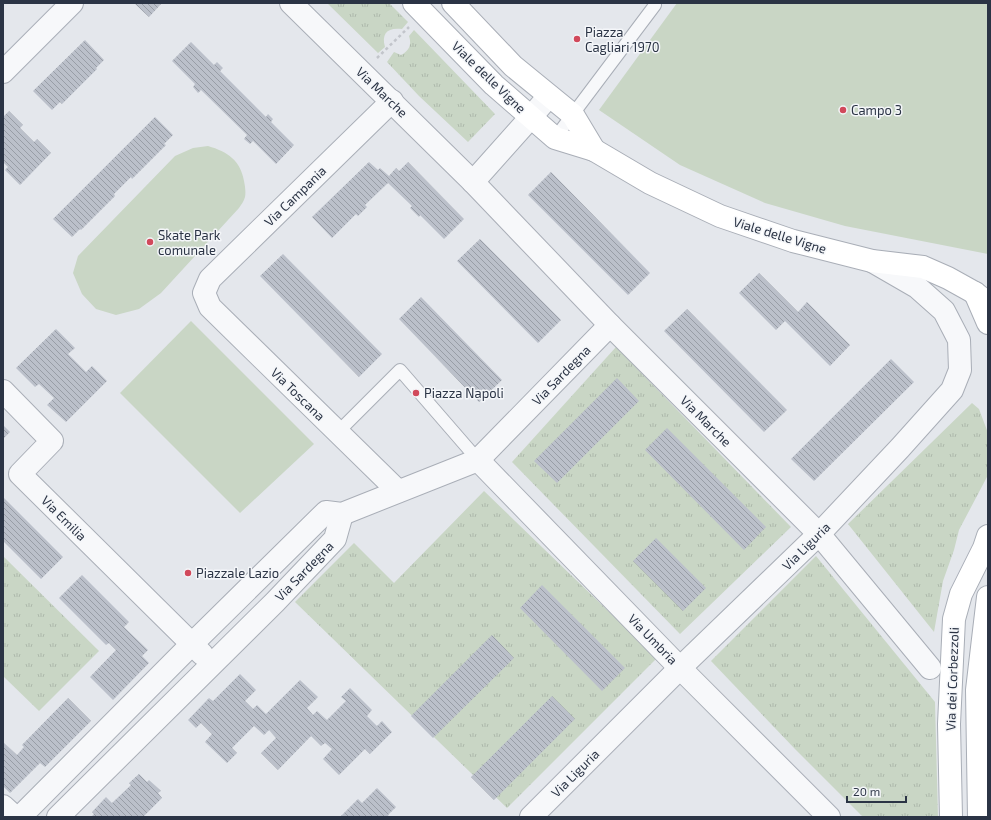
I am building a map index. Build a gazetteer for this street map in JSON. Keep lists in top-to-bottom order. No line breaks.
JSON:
{"streets":{"street":["Viale delle Vigne","Via Marche","Via Campania","Via Sardegna","Via Toscana","Via Emilia","Via Liguria","Via Umbria","Via dei Corbezzoli"]},"crossings":[["Viale delle Vigne","Via Liguria"],["Via Marche","Via Campania"],["Via Marche","Via Sardegna"],["Via Marche","Via Liguria"],["Via Campania","Via Toscana"],["Via Sardegna","Via Emilia"],["Via Sardegna","Via Umbria"],["Via Liguria","Via Umbria"]],"places":["Piazza Cagliari 1970","Campo 3","Skate Park comunale","Piazza Napoli","Piazzale Lazio"],"scale_bar":"20 m"}
